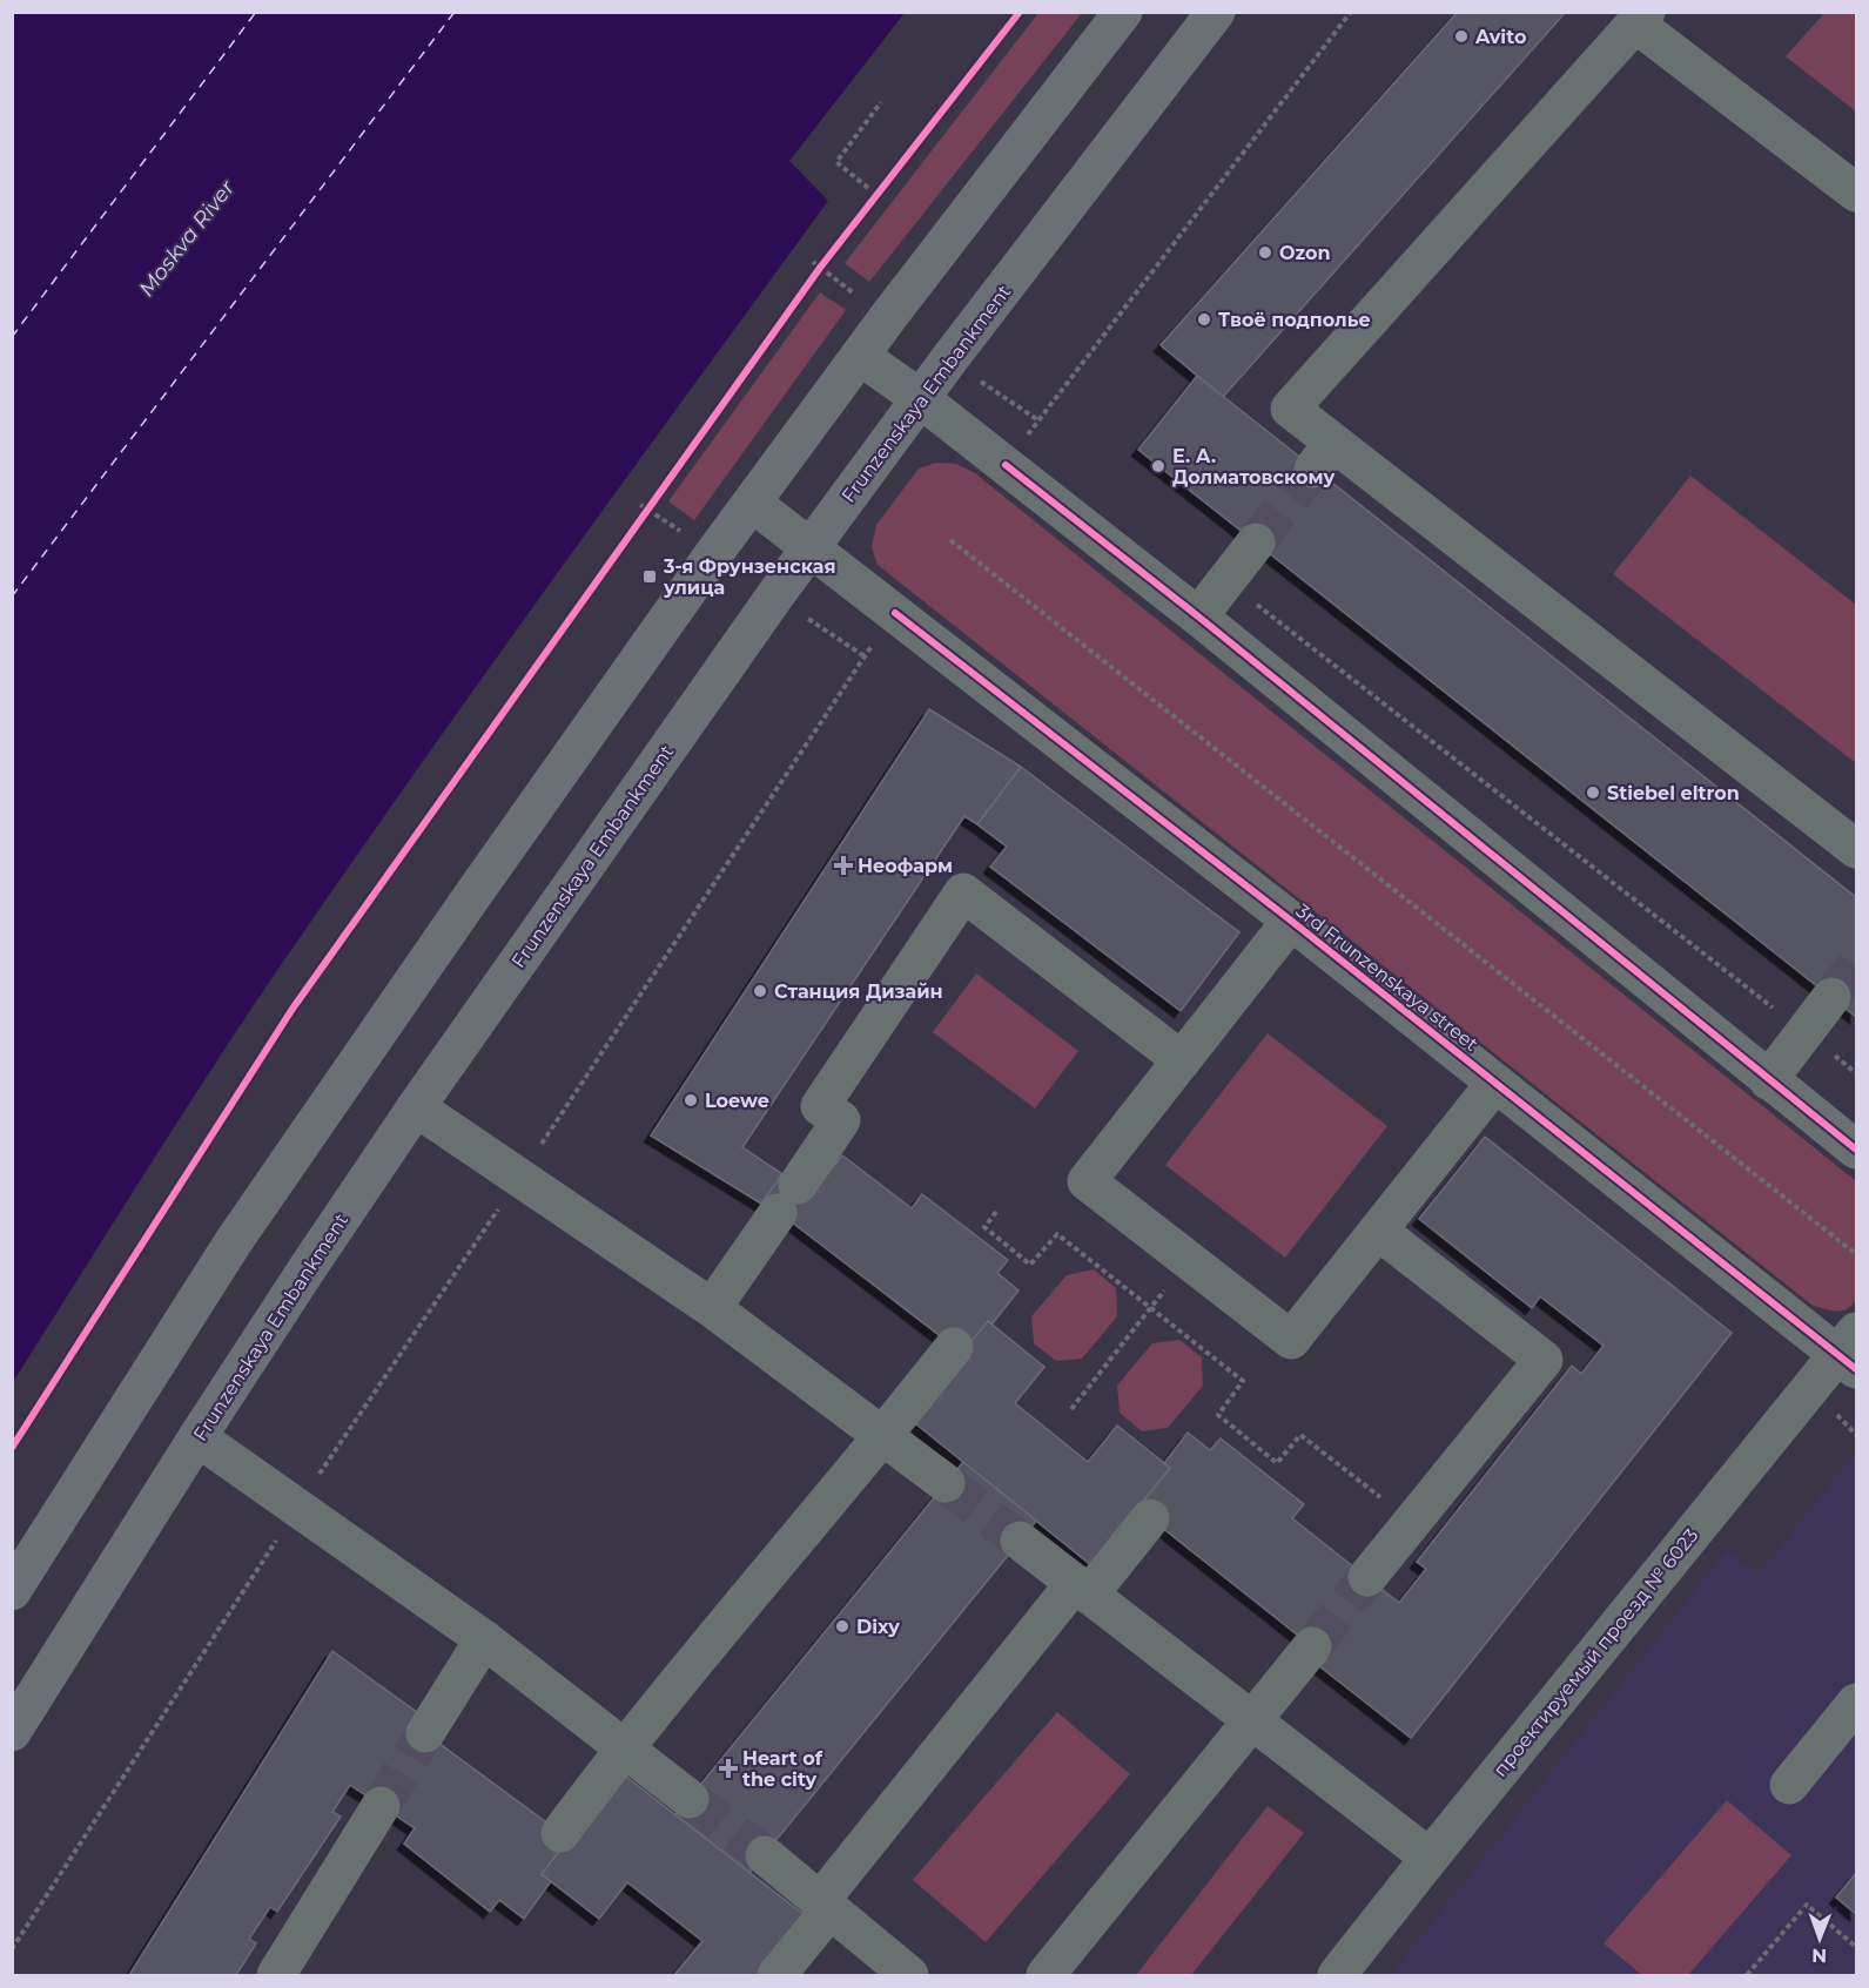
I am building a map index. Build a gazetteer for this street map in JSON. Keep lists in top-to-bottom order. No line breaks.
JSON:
{"streets":{"main road":["Frunzenskaya Embankment"],"street":["3rd Frunzenskaya street","проектируемый проезд № 6023"]},"crossings":[["Frunzenskaya Embankment","3rd Frunzenskaya street"],["3rd Frunzenskaya street","проектируемый проезд № 6023"]],"water":["Moskva River"],"places":{"other":["Avito","Ozon","Твоё подполье","Е. А. Долматовскому","Stiebel eltron","Станция Дизайн","Loewe","Dixy"],"transit":["3-я Фрунзенская улица"],"health":["Неофарм","Heart of the city"]},"north":"bottom"}
